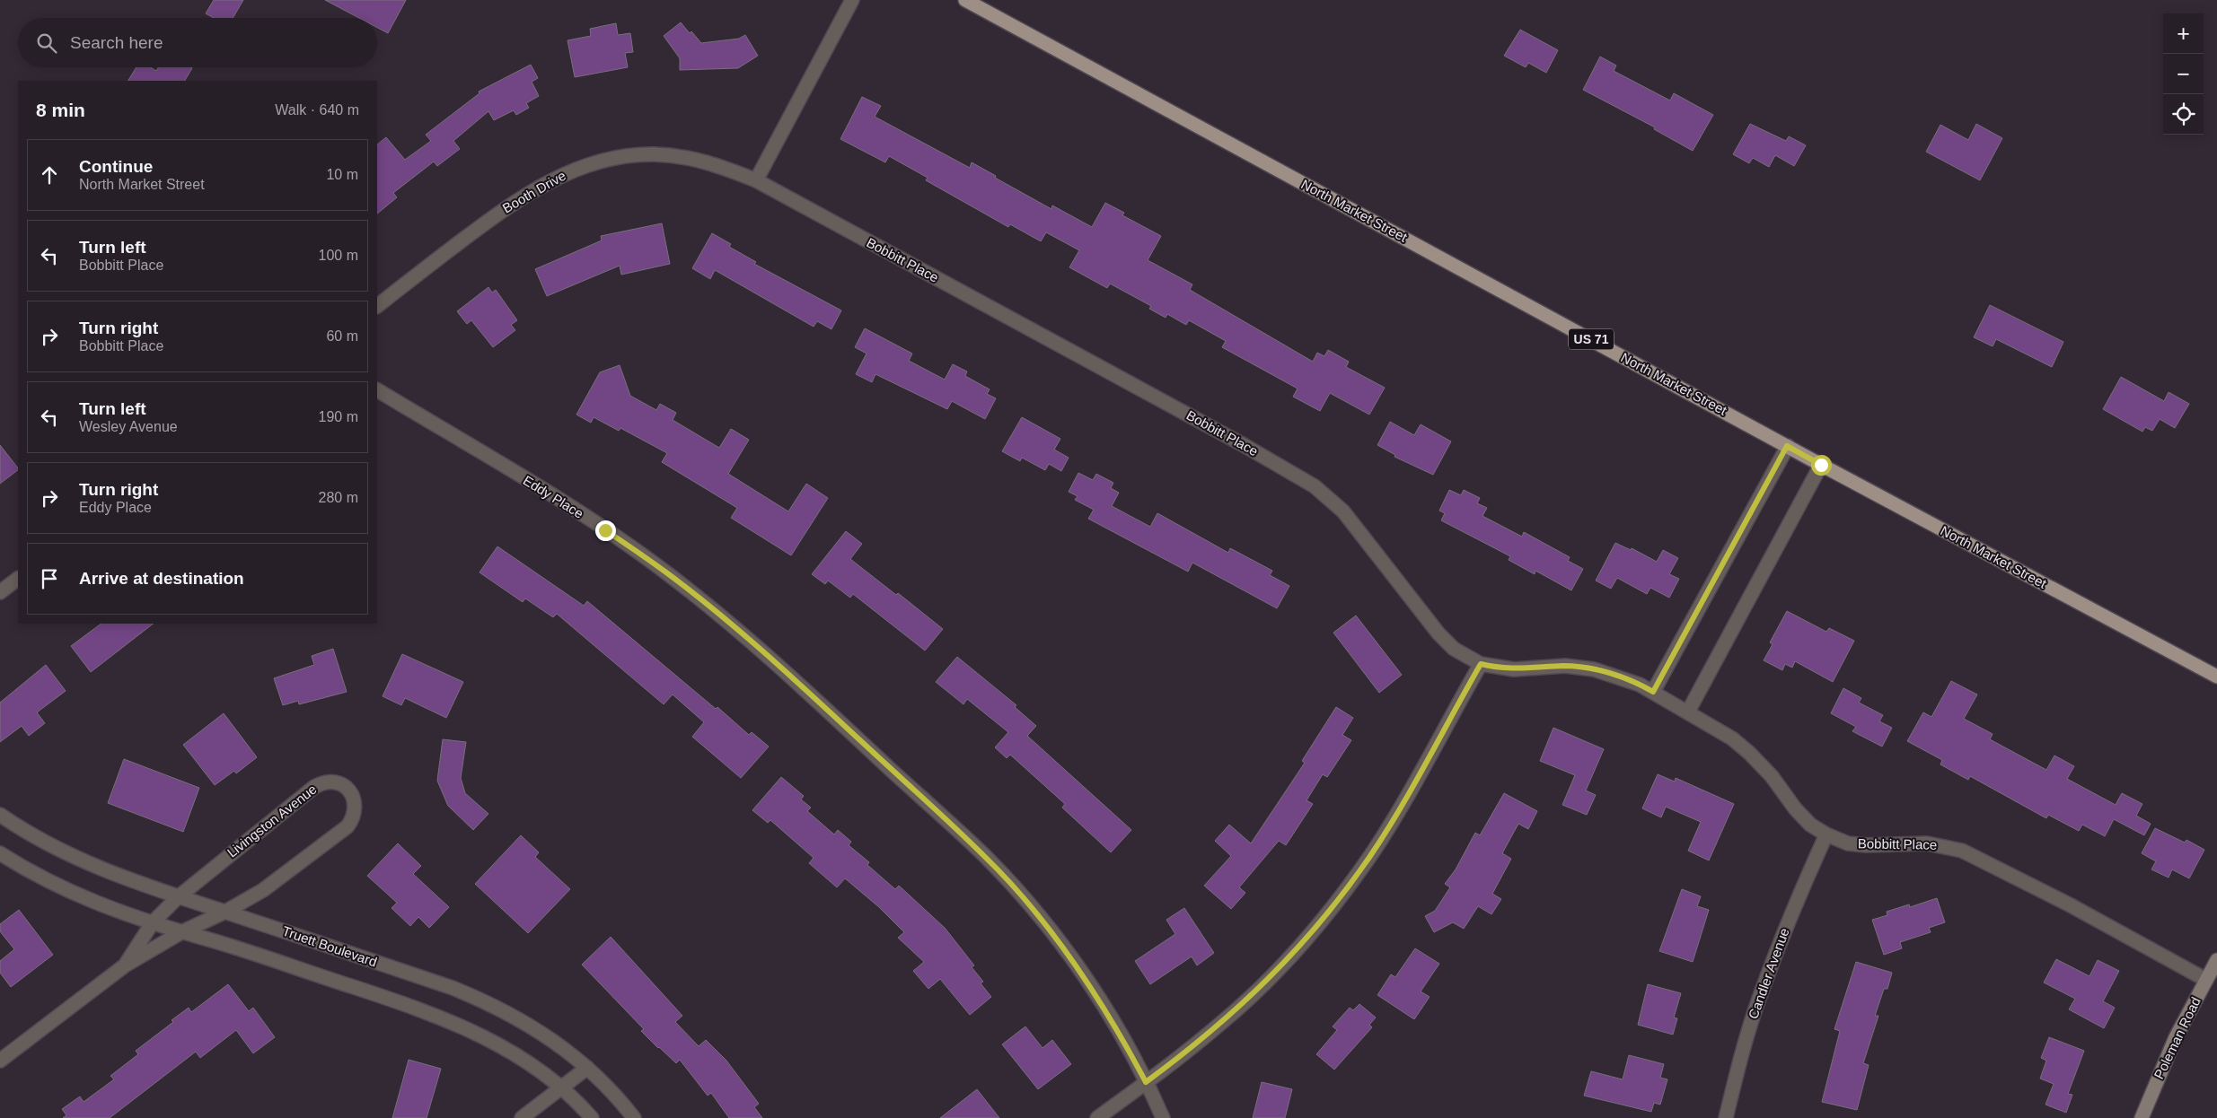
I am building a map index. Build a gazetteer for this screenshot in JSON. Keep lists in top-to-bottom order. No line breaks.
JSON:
{"streets":{"main road":["North Market Street","US 71"],"street":["Booth Drive","Bobbitt Place","Eddy Place","Livingston Avenue","Truett Boulevard","Candler Avenue","Poleman Road"]},"crossings":[["Booth Drive","Bobbitt Place"],["Bobbitt Place","Candler Avenue"],["Bobbitt Place","Poleman Road"],["Livingston Avenue","Truett Boulevard"]],"page":{"map_buttons":["+","−"],"search":"Search here","heading":["8 min","Walk · 640 m"],"list":[["Continue","North Market Street","10 m"],["Turn left","Bobbitt Place","100 m"],["Turn right","Bobbitt Place","60 m"],["Turn left","Wesley Avenue","190 m"],["Turn right","Eddy Place","280 m"],"Arrive at destination"]}}
